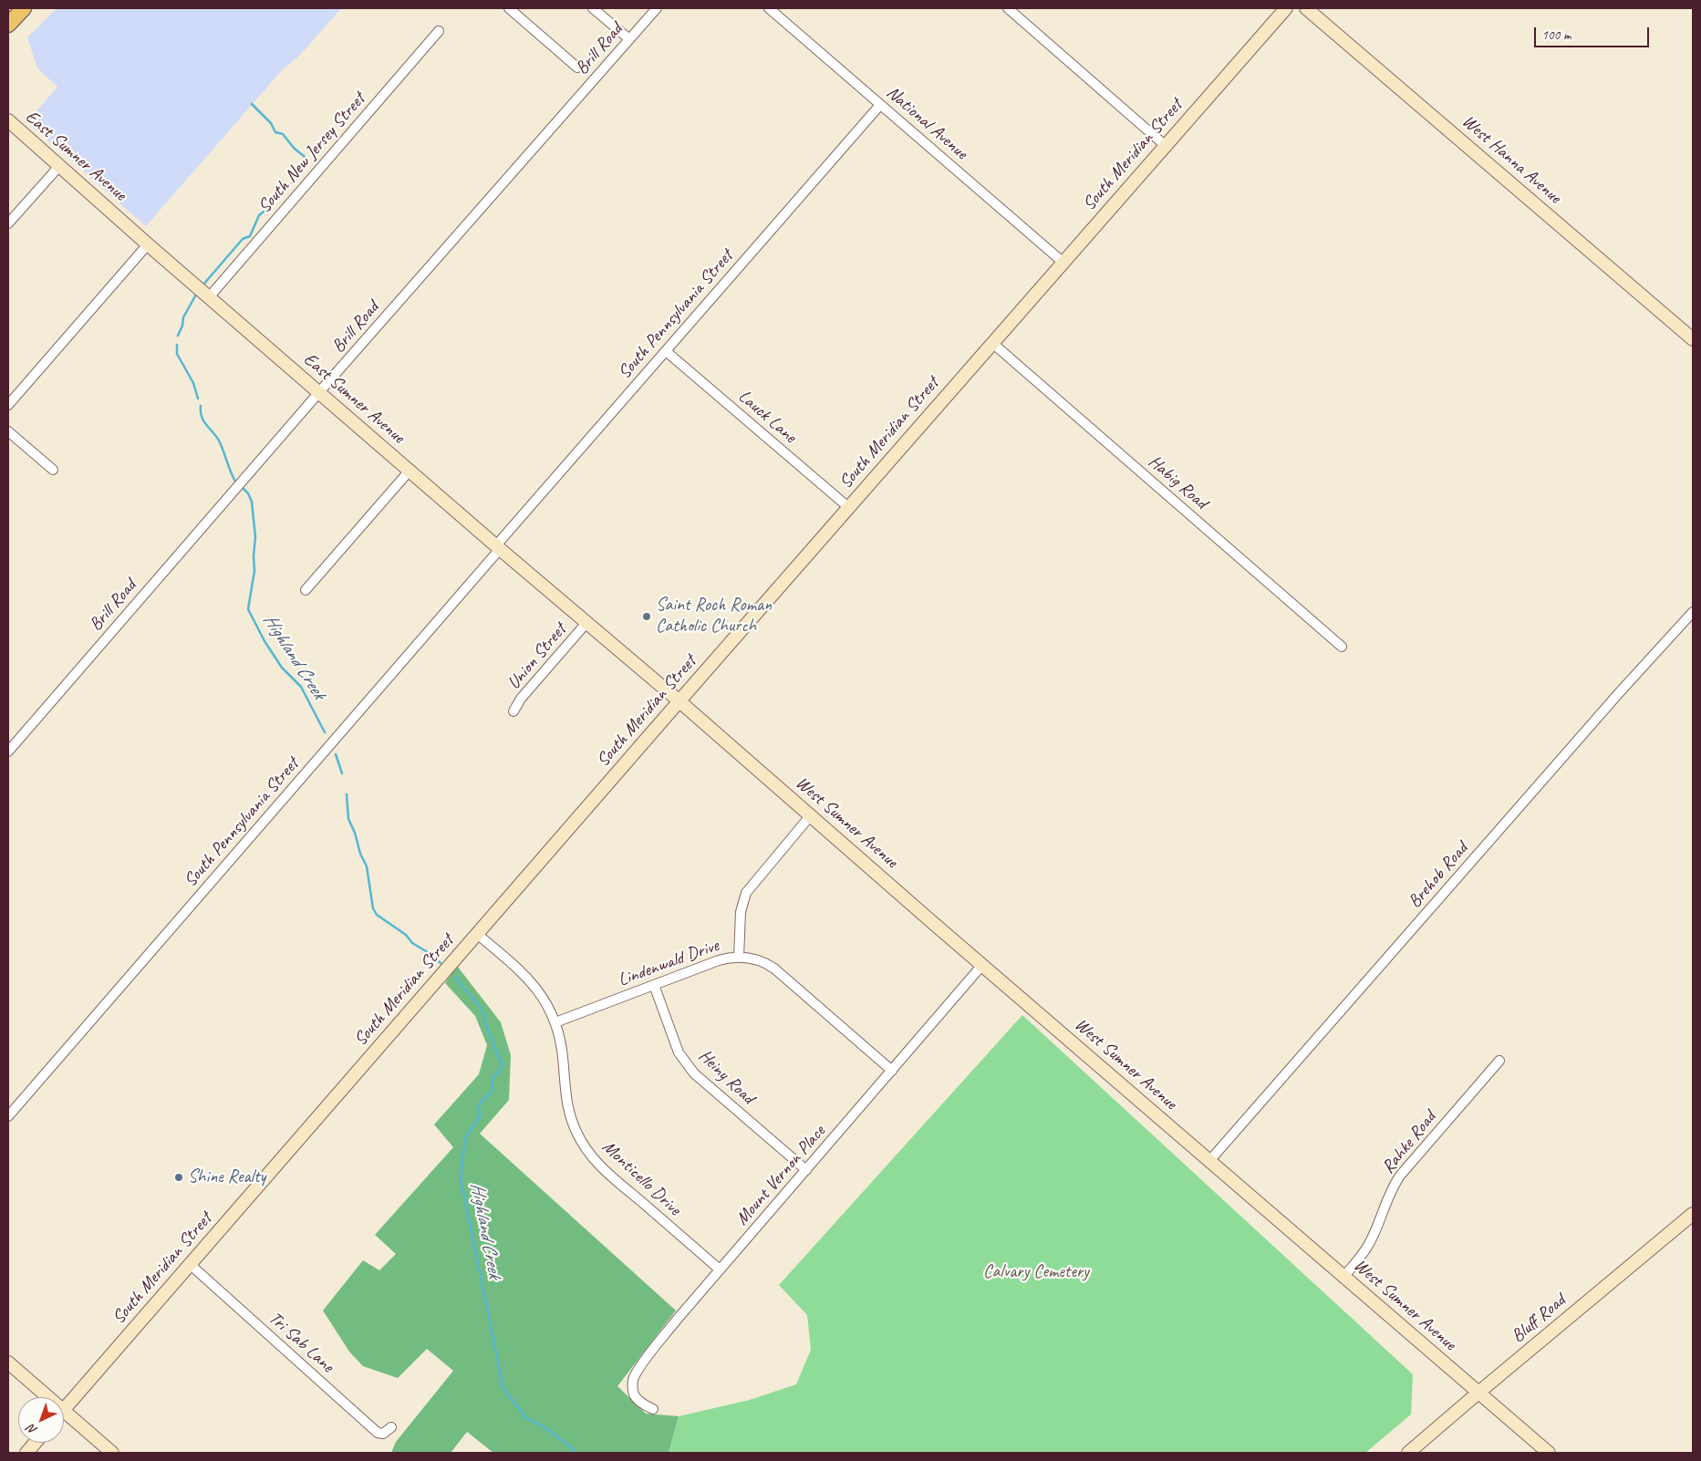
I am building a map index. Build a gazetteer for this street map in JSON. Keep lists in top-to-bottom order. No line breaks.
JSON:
{"streets":{"main road":["South Meridian Street","East Sumner Avenue","West Hanna Avenue","West Sumner Avenue","Bluff Road"],"street":["Brill Road","National Avenue","South New Jersey Street","South Pennsylvania Street","Lauck Lane","Habig Road","Union Street","Brehob Road","Lindenwald Drive","Heiny Road","Rahke Road","Mount Vernon Place","Monticello Drive","Tri Sab Lane"]},"crossings":[["Brill Road","East Sumner Avenue"],["National Avenue","South Meridian Street"],["National Avenue","South Pennsylvania Street"],["South New Jersey Street","East Sumner Avenue"],["South Meridian Street","East Sumner Avenue"],["South Meridian Street","Lauck Lane"],["South Meridian Street","Habig Road"],["South Meridian Street","West Sumner Avenue"],["South Meridian Street","Monticello Drive"],["South Meridian Street","Tri Sab Lane"],["East Sumner Avenue","South Pennsylvania Street"],["East Sumner Avenue","Union Street"],["East Sumner Avenue","West Sumner Avenue"],["South Pennsylvania Street","Lauck Lane"],["West Sumner Avenue","Brehob Road"],["West Sumner Avenue","Rahke Road"],["West Sumner Avenue","Mount Vernon Place"],["West Sumner Avenue","Bluff Road"],["Lindenwald Drive","Heiny Road"],["Lindenwald Drive","Mount Vernon Place"],["Lindenwald Drive","Monticello Drive"],["Heiny Road","Mount Vernon Place"],["Mount Vernon Place","Monticello Drive"]],"water":["Highland Creek"],"parks":["Calvary Cemetery"],"places":["Saint Roch Roman Catholic Church","Shine Realty"],"scale_bar":"100 m","north":"bottom left"}
